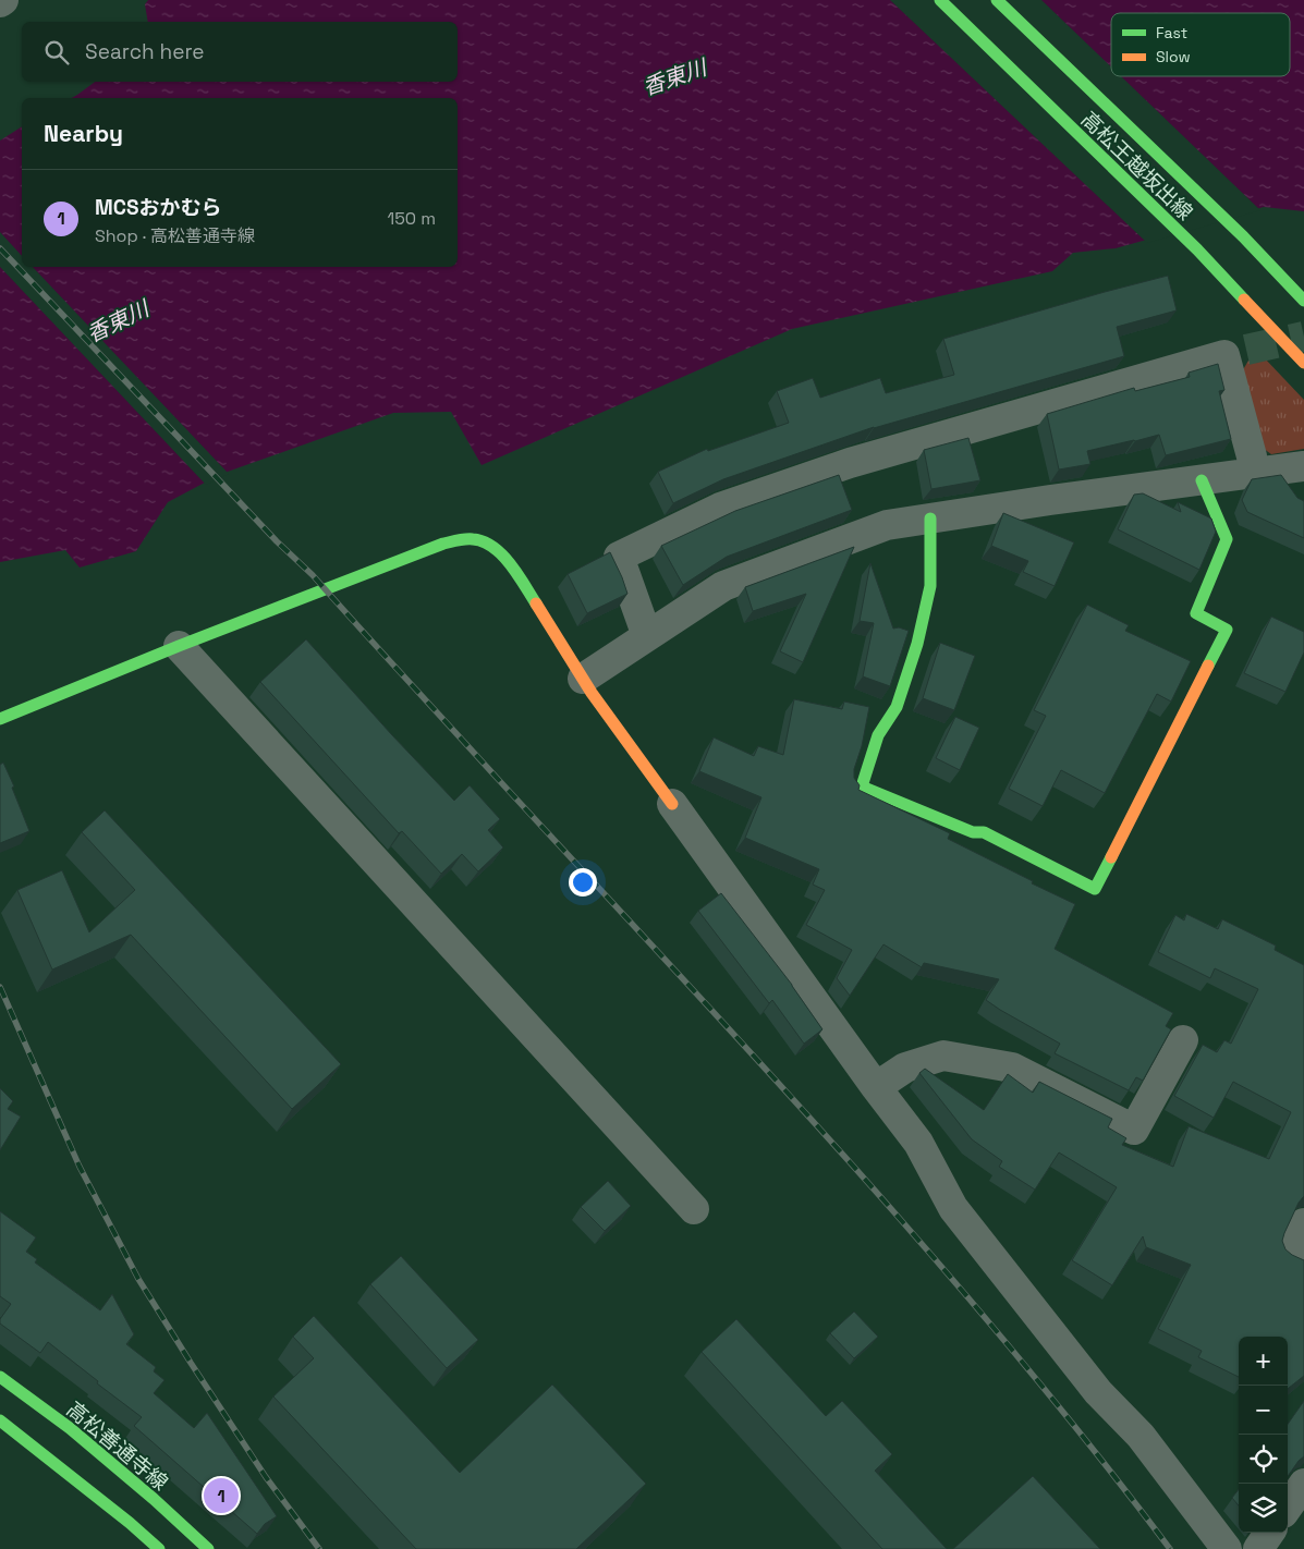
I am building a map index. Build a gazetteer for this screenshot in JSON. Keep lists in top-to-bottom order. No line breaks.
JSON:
{"streets":{"street":["高松王越坂出線","高松善通寺線"]},"water":["香東川"],"legend":["Fast","Slow"],"page":{"search":"Search here","heading":"Nearby","list":[{"mark":"1","name":"MCSおかむら","note":"Shop · 高松善通寺線","value":"150 m"}],"map_buttons":["+","−"],"pins":"1"}}
